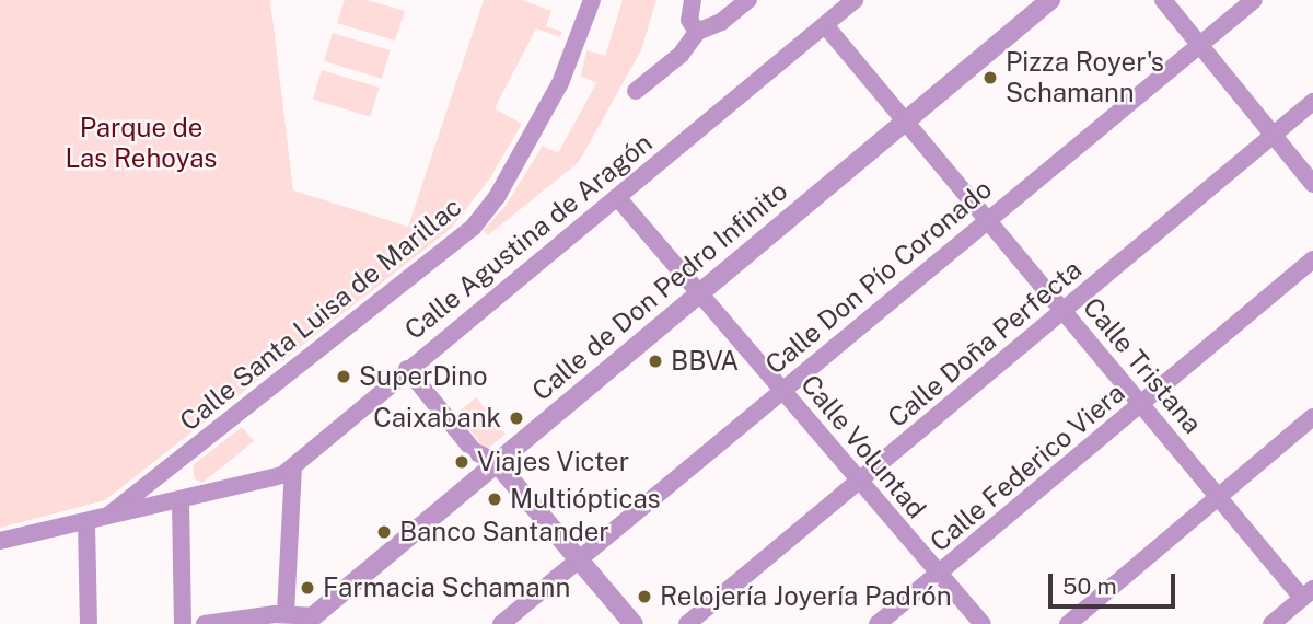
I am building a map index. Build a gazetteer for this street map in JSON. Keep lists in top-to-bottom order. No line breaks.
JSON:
{"streets":{"street":["Calle Agustina de Aragón","Calle Don Pío Coronado","Calle de Don Pedro Infinito","Calle Santa Luisa de Marillac","Calle Doña Perfecta","Calle Tristana","Calle Voluntad","Calle Federico Viera"]},"crossings":[["Calle Agustina de Aragón","Calle Santa Luisa de Marillac"],["Calle Agustina de Aragón","Calle Tristana"],["Calle Agustina de Aragón","Calle Voluntad"],["Calle Don Pío Coronado","Calle Tristana"],["Calle Don Pío Coronado","Calle Voluntad"],["Calle de Don Pedro Infinito","Calle Tristana"],["Calle de Don Pedro Infinito","Calle Voluntad"],["Calle Doña Perfecta","Calle Tristana"],["Calle Doña Perfecta","Calle Voluntad"],["Calle Tristana","Calle Federico Viera"],["Calle Voluntad","Calle Federico Viera"]],"parks":["Parque de Las Rehoyas"],"places":["Pizza Royer's Schamann","BBVA","SuperDino","Caixabank","Viajes Victer","Multiópticas","Banco Santander","Farmacia Schamann","Relojería Joyería Padrón"],"scale_bar":"50 m"}
